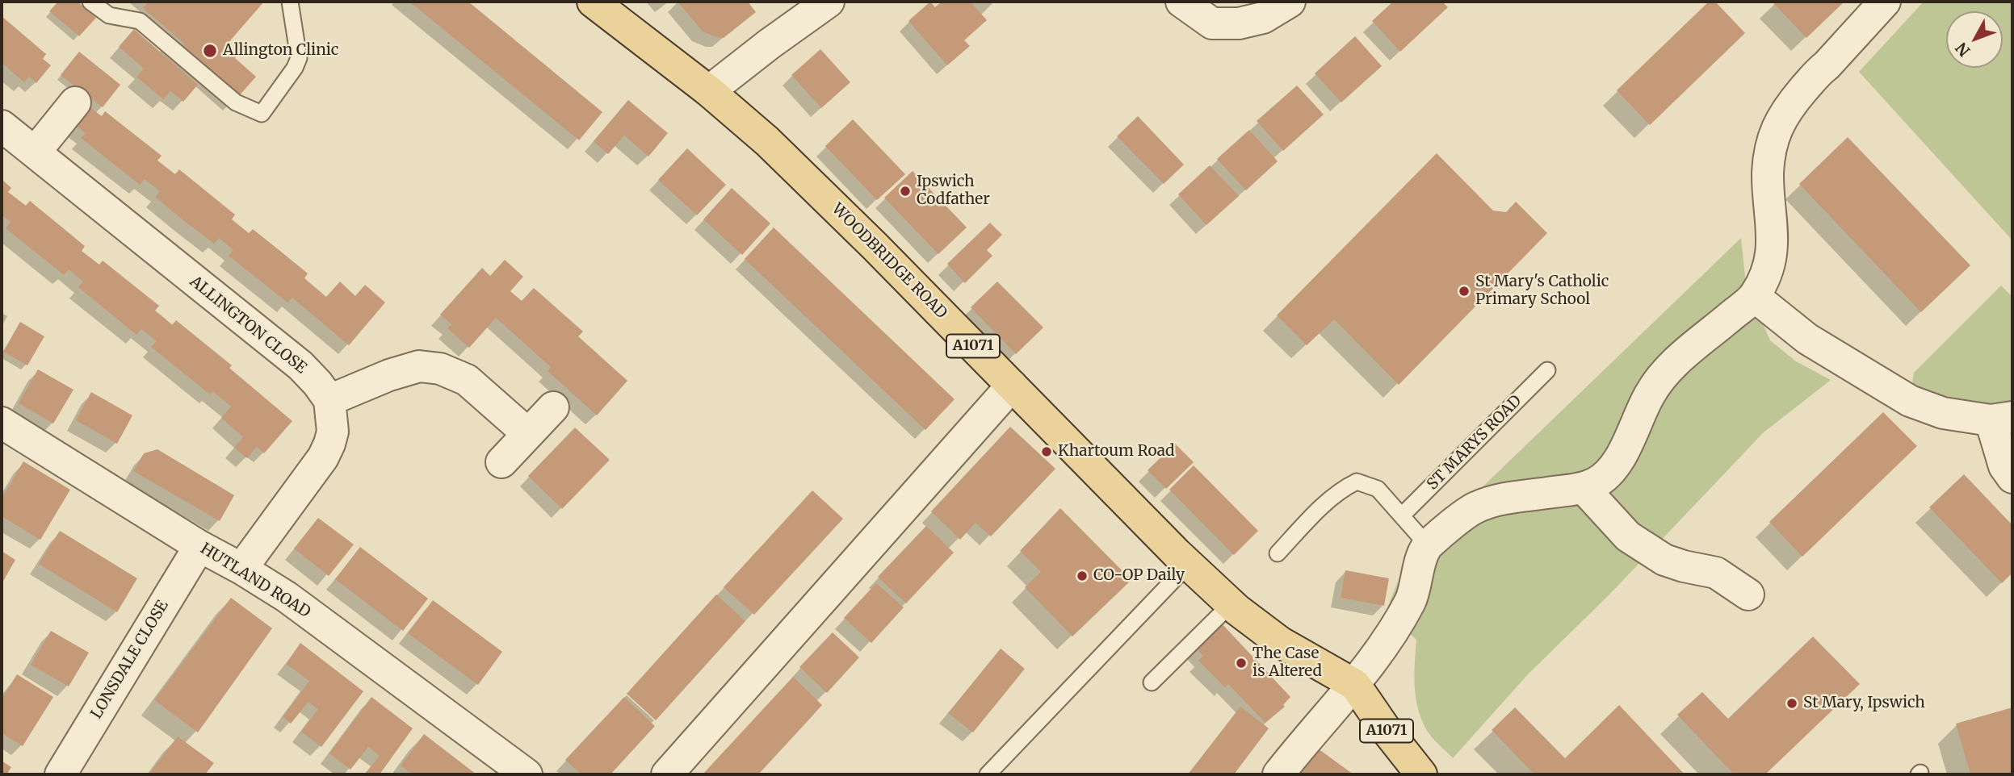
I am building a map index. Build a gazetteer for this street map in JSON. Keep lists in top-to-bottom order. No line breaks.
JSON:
{"streets":{"main road":["WOODBRIDGE ROAD","A1071"],"street":["ALLINGTON CLOSE","HUTLAND ROAD","LONSDALE CLOSE"],"lane":["ST MARYS ROAD"]},"crossings":[["WOODBRIDGE ROAD","A1071"],["HUTLAND ROAD","LONSDALE CLOSE"]],"places":["Allington Clinic","Ipswich Codfather","St Mary's Catholic Primary School","Khartoum Road","CO-OP Daily","The Case is Altered","St Mary, Ipswich"],"north":"bottom left"}
